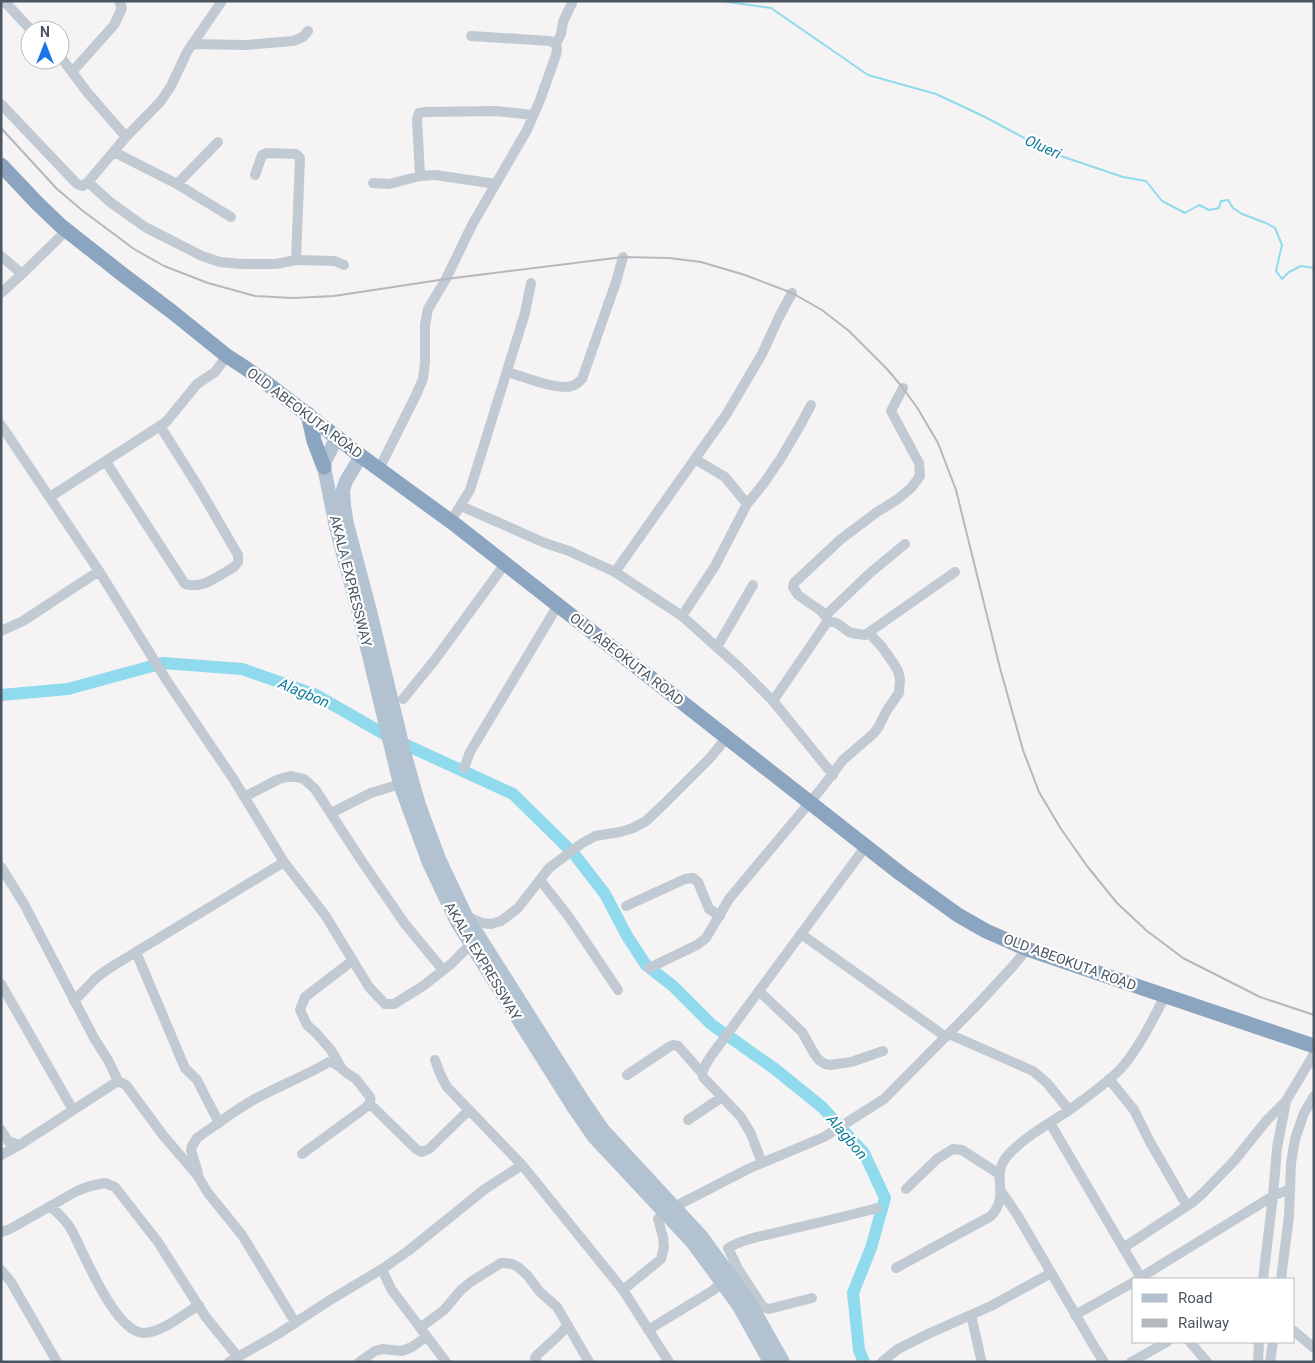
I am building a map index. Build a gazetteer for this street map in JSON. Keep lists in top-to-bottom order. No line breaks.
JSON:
{"streets":{"highway":["OLD ABEOKUTA ROAD"],"main road":["AKALA EXPRESSWAY"]},"crossings":[["OLD ABEOKUTA ROAD","AKALA EXPRESSWAY"]],"water":["Olueri","Alagbon"],"legend":["Road","Railway"],"north":"top"}
